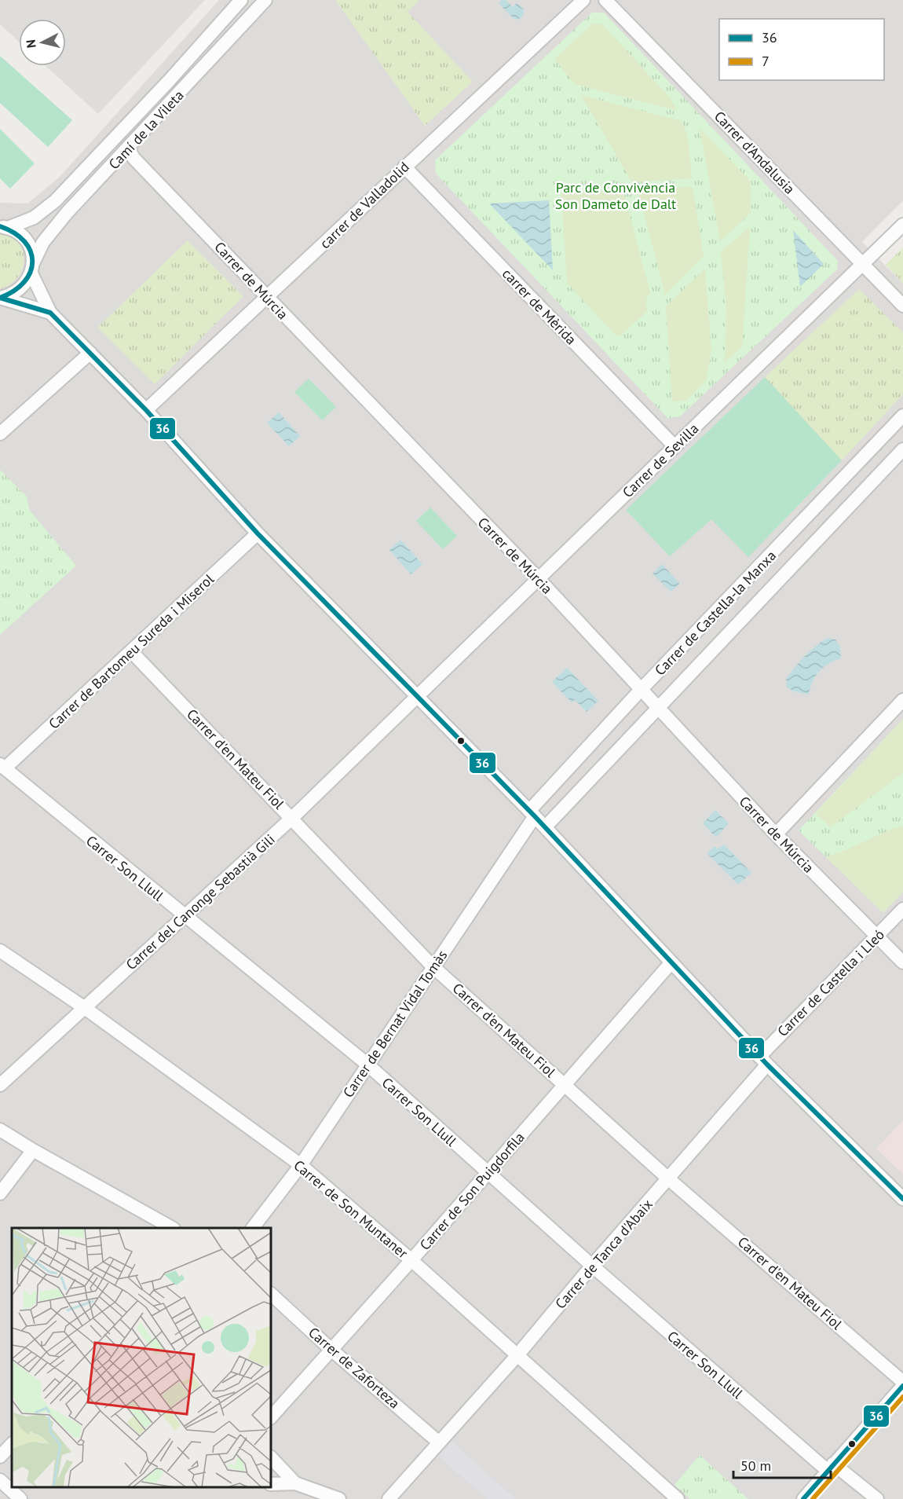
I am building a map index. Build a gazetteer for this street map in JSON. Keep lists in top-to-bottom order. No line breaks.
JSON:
{"streets":{"street":["Camí de la Vileta","Carrer d'Andalusia","carrer de Valladolid","Carrer de Múrcia","carrer de Mèrida","Carrer de Sevilla","Carrer de Castella-la Manxa","Carrer de Bartomeu Sureda i Miserol","Carrer d'en Mateu Fiol","Carrer Son Llull","Carrer del Canonge Sebastià Gili","Carrer de Castella i Lleó","Carrer de Bernat Vidal Tomàs","Carrer de Son Puigdorfila","Carrer de Son Muntaner","Carrer de Tanca d'Abaix","Carrer de Zaforteza"]},"crossings":[["Camí de la Vileta","Carrer de Múrcia"],["Carrer d'Andalusia","Carrer de Sevilla"],["carrer de Valladolid","Carrer de Múrcia"],["carrer de Valladolid","carrer de Mèrida"],["Carrer de Múrcia","Carrer de Sevilla"],["Carrer de Múrcia","Carrer de Castella-la Manxa"],["Carrer de Múrcia","Carrer de Castella i Lleó"],["carrer de Mèrida","Carrer de Sevilla"],["Carrer de Sevilla","Carrer del Canonge Sebastià Gili"],["Carrer de Castella-la Manxa","Carrer de Bernat Vidal Tomàs"],["Carrer de Bartomeu Sureda i Miserol","Carrer d'en Mateu Fiol"],["Carrer de Bartomeu Sureda i Miserol","Carrer Son Llull"],["Carrer d'en Mateu Fiol","Carrer del Canonge Sebastià Gili"],["Carrer d'en Mateu Fiol","Carrer de Bernat Vidal Tomàs"],["Carrer d'en Mateu Fiol","Carrer de Son Puigdorfila"],["Carrer d'en Mateu Fiol","Carrer de Tanca d'Abaix"],["Carrer Son Llull","Carrer del Canonge Sebastià Gili"],["Carrer Son Llull","Carrer de Bernat Vidal Tomàs"],["Carrer Son Llull","Carrer de Son Puigdorfila"],["Carrer Son Llull","Carrer de Tanca d'Abaix"],["Carrer del Canonge Sebastià Gili","Carrer de Son Muntaner"],["Carrer de Castella i Lleó","Carrer de Tanca d'Abaix"],["Carrer de Bernat Vidal Tomàs","Carrer de Son Muntaner"],["Carrer de Son Puigdorfila","Carrer de Son Muntaner"],["Carrer de Son Puigdorfila","Carrer de Zaforteza"],["Carrer de Son Muntaner","Carrer de Tanca d'Abaix"],["Carrer de Tanca d'Abaix","Carrer de Zaforteza"]],"parks":["Parc de Convivència Son Dameto de Dalt"],"lines":["transit line 36","transit line 7"],"legend":["36","7"],"scale_bar":"50 m","north":"left"}
